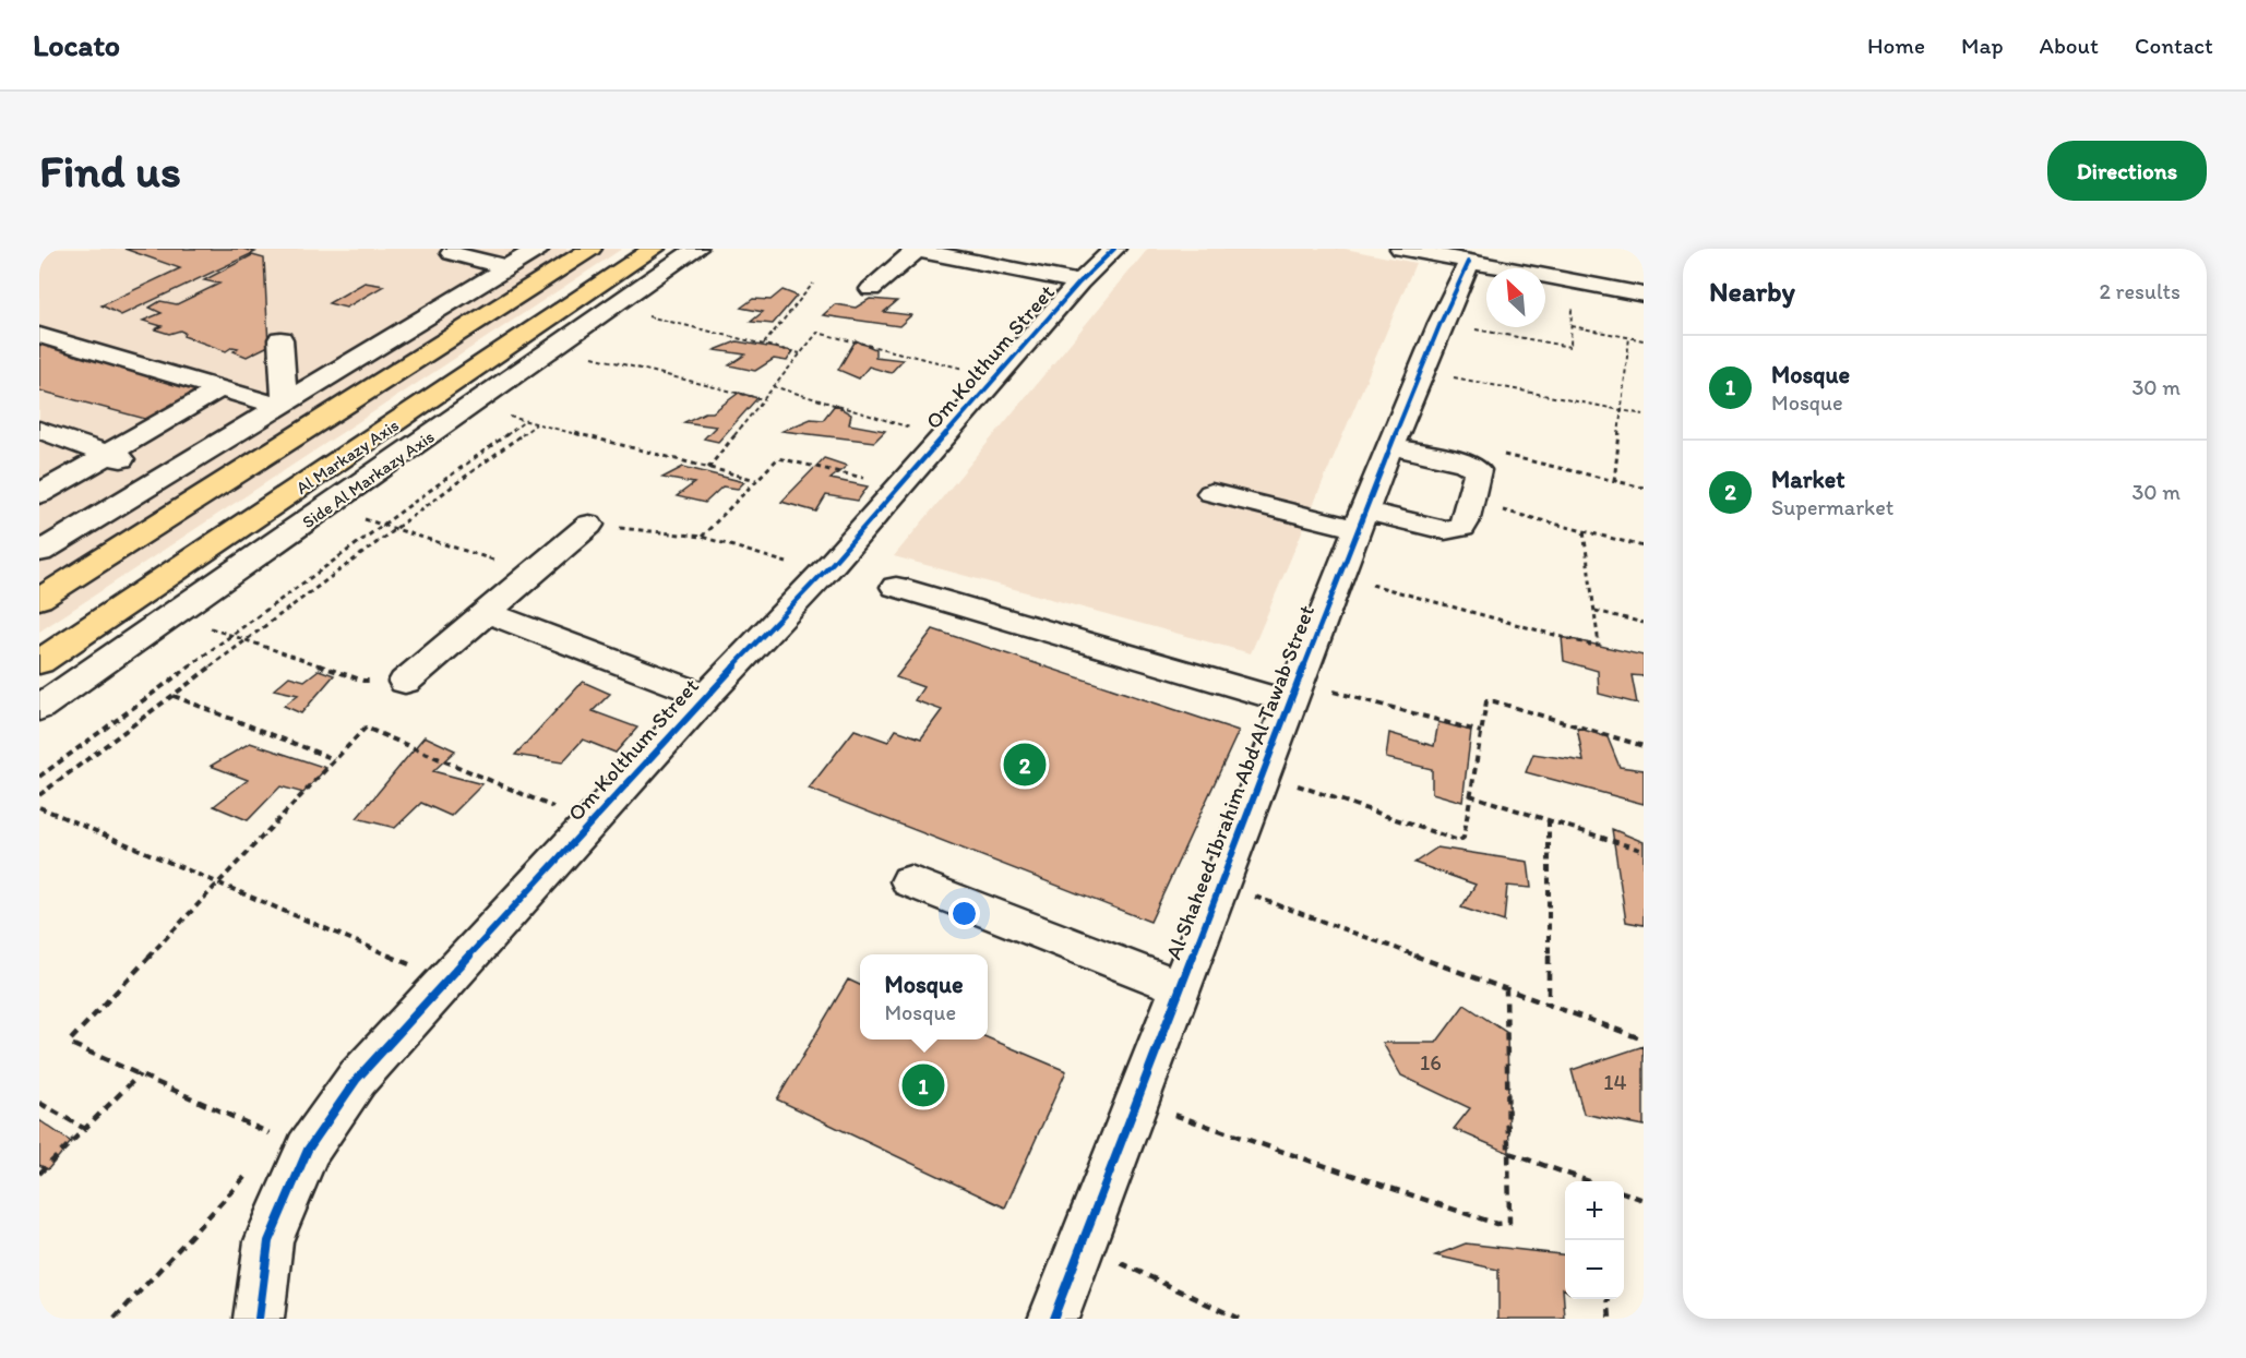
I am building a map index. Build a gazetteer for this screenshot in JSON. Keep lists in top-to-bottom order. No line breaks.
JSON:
{"streets":{"main road":["Al Markazy Axis"],"street":["Om Kolthum Street","Side Al Markazy Axis","Al Shaheed Ibrahim Abd Al Tawab Street"]},"house_numbers":["16","14"],"north":"top left","page":{"header":"Locato","nav":["Home","Map","About","Contact"],"buttons":"Directions","title":"Find us","heading":["Nearby","2 results"],"list":[{"mark":"1","name":"Mosque","note":"Mosque","value":"30 m"},{"mark":"2","name":"Market","note":"Supermarket","value":"30 m"}],"pins":["2","1"],"popup":["Mosque","Mosque"],"map_buttons":["+","−"]}}
